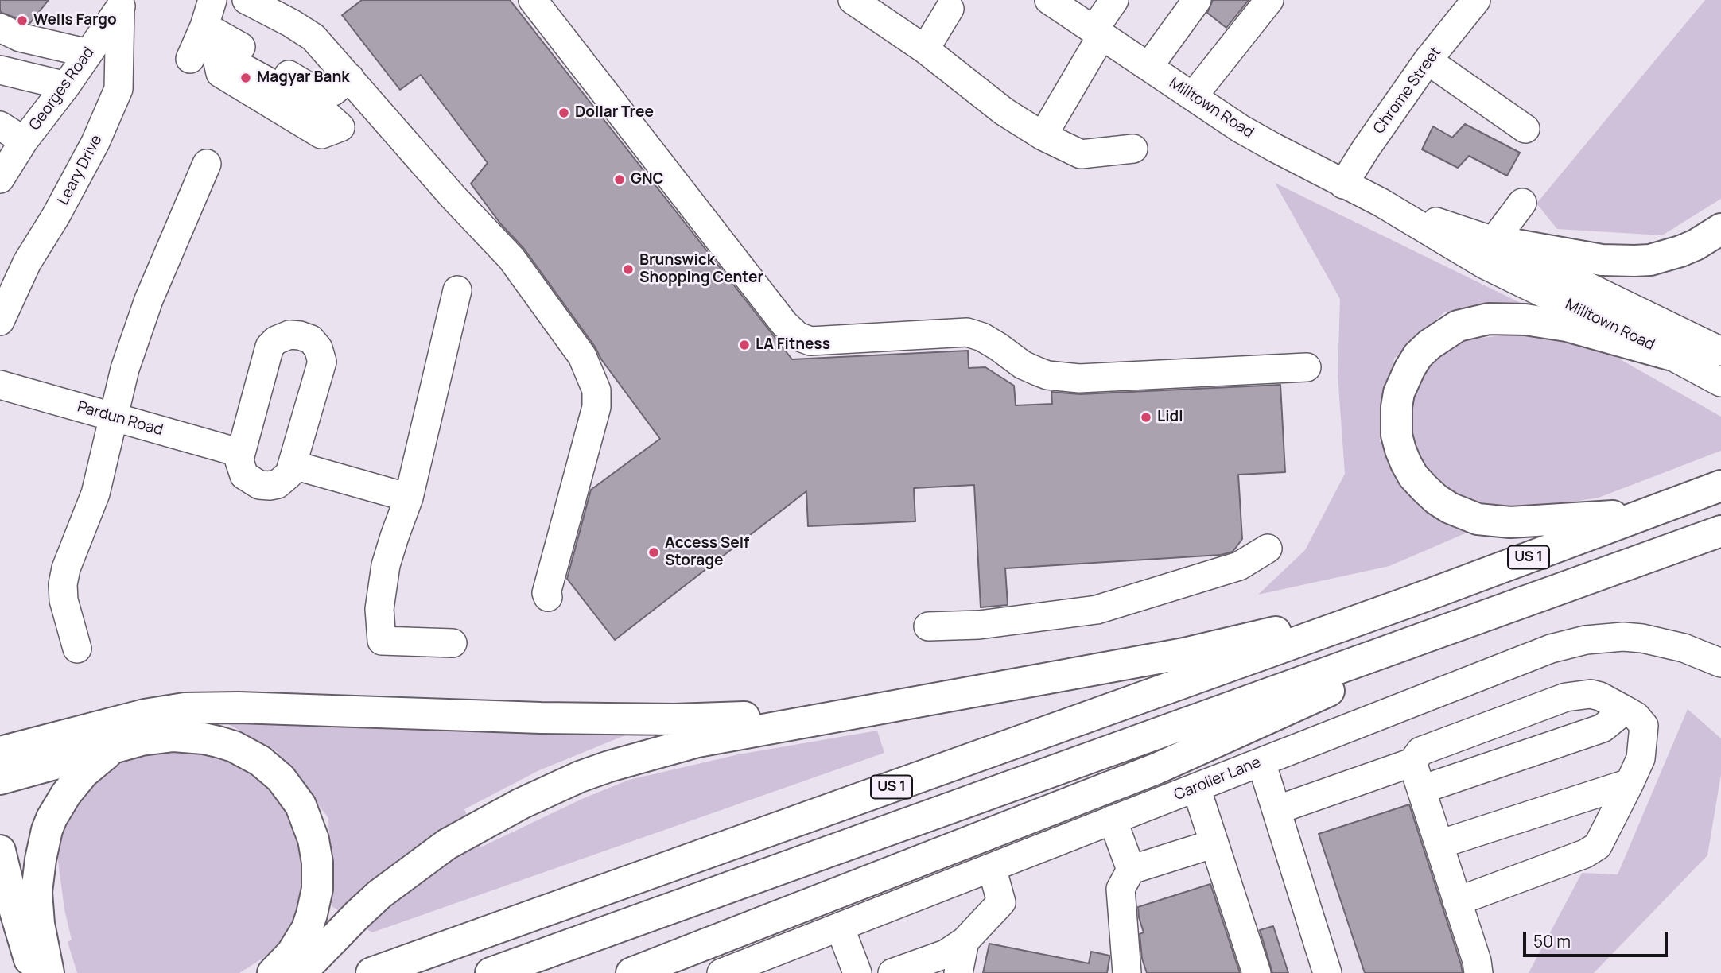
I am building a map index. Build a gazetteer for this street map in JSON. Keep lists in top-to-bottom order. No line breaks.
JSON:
{"streets":{"highway":["US 1"],"street":["Georges Road","Chrome Street","Milltown Road","Leary Drive","Pardun Road","Carolier Lane"]},"crossings":[["Georges Road","Leary Drive"],["Chrome Street","Milltown Road"]],"places":["Wells Fargo","Magyar Bank","Dollar Tree","GNC","Brunswick Shopping Center","LA Fitness","Lidl","Access Self Storage"],"scale_bar":"50 m"}
